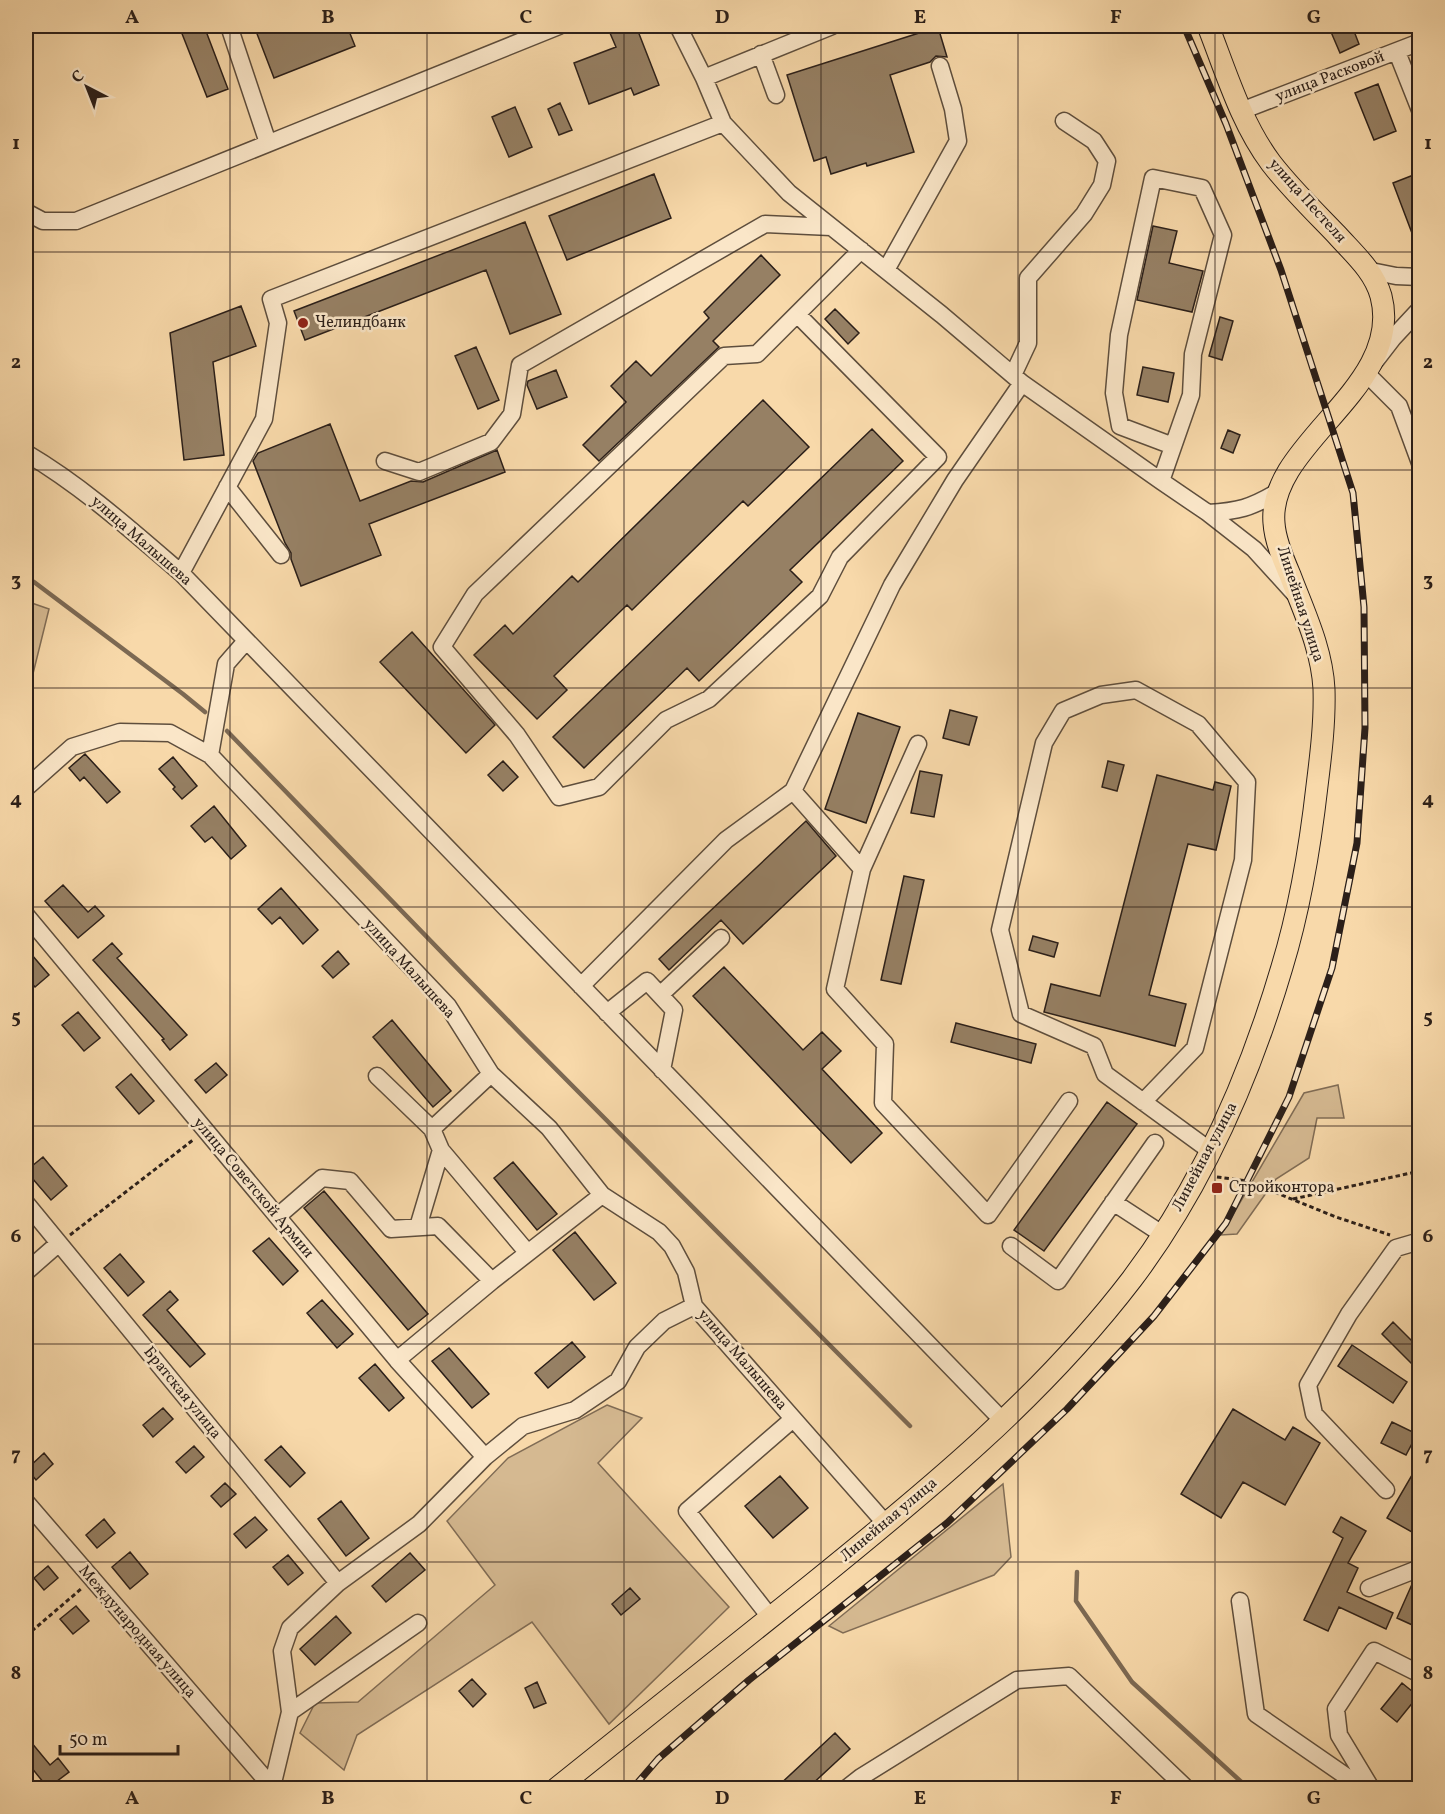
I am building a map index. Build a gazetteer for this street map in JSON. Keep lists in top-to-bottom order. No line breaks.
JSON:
{"streets":{"main road":["улица Пестеля","Линейная улица"],"street":["улица Расковой","улица Малышева","улица Советской Армии","Братская улица","Международная улица"]},"crossings":[["улица Расковой","улица Пестеля"],["улица Пестеля","Линейная улица"],["улица Малышева","Линейная улица"]],"places":{"other":["Челиндбанк"],"transit":["Стройконтора"]},"scale_bar":"50 m","north":"top left","grid":{"columns":["A","B","C","D","E","F","G"],"rows":["1","2","3","4","5","6","7","8"]}}
